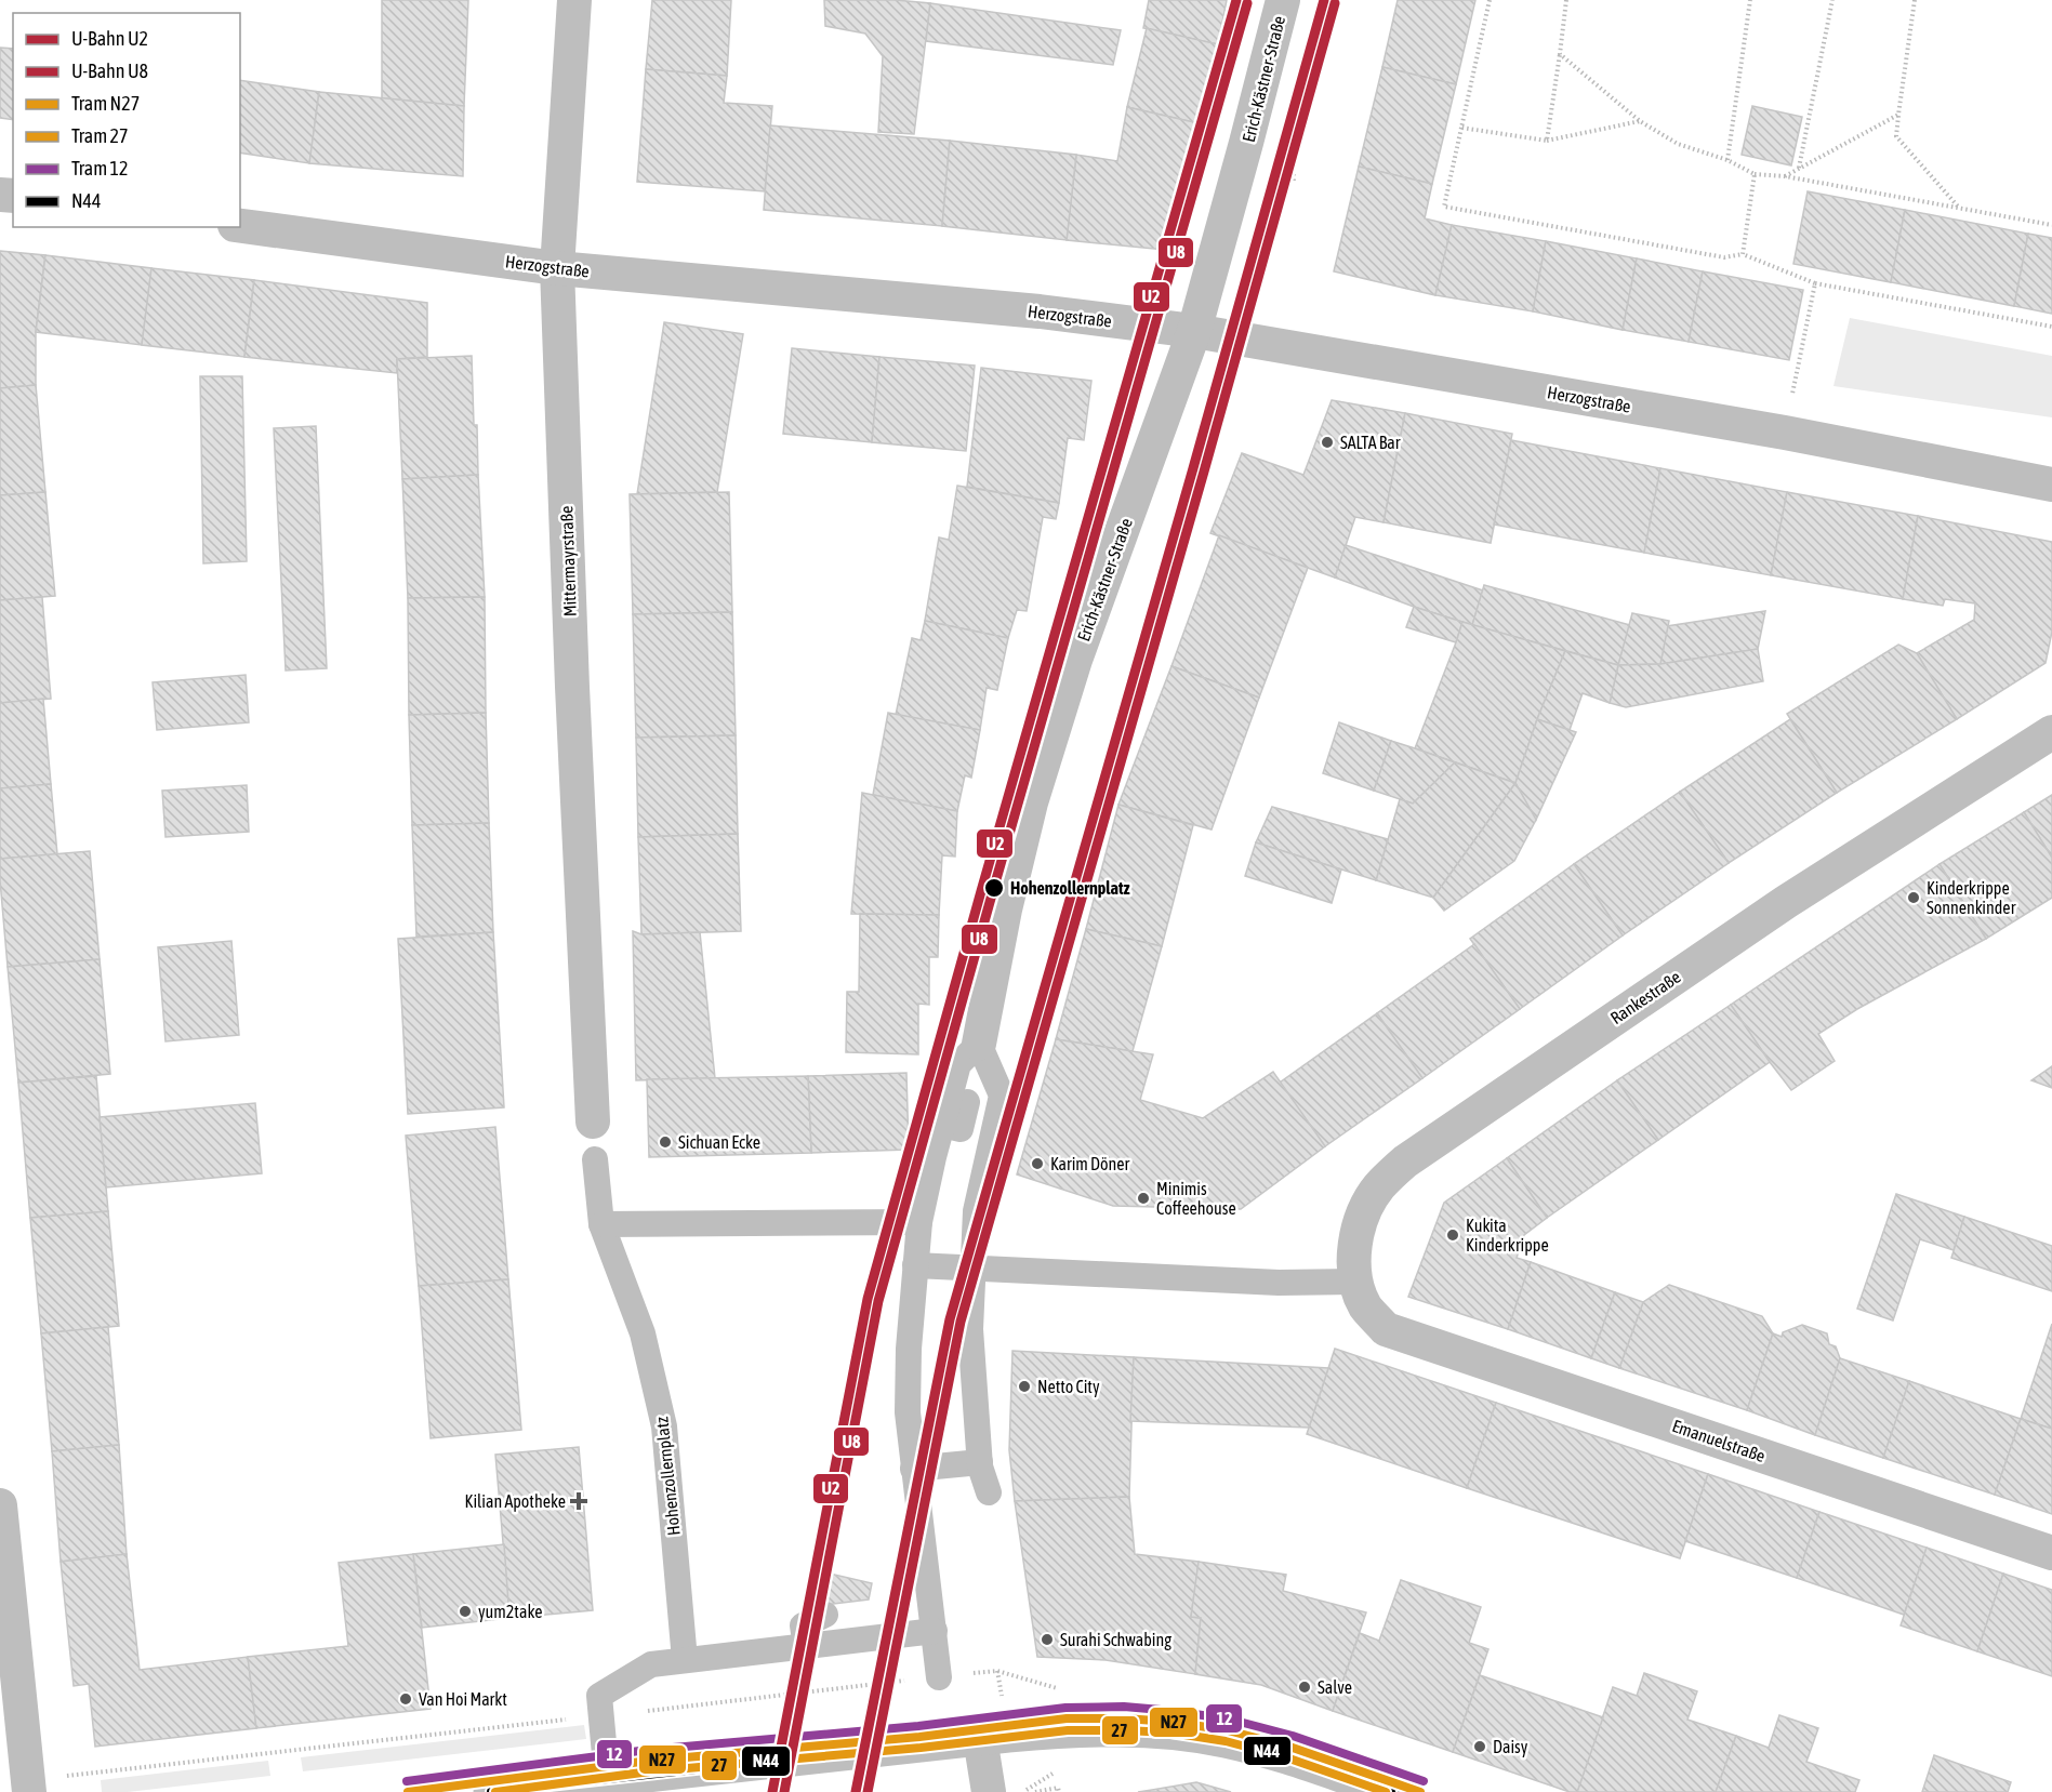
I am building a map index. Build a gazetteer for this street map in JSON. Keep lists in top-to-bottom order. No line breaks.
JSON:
{"streets":{"street":["Erich-Kästner-Straße","Herzogstraße","Mittermayrstraße","Rankestraße","Emanuelstraße","Hohenzollernplatz"]},"crossings":[["Erich-Kästner-Straße","Herzogstraße"],["Herzogstraße","Mittermayrstraße"],["Rankestraße","Emanuelstraße"]],"places":{"other":["SALTA Bar","Hohenzollernplatz","Kinderkrippe Sonnenkinder","Sichuan Ecke","Karim Döner","Minimis Coffeehouse","Kukita Kinderkrippe","Netto City","yum2take","Surahi Schwabing","Salve","Van Hoi Markt","Daisy"],"health":["Kilian Apotheke"]},"lines":["metro line U2","metro line U8","tram line 12","tram line N27","transit line N44","tram line 27"],"legend":["U-Bahn U2","U-Bahn U8","Tram N27","Tram 27","Tram 12","N44"]}
